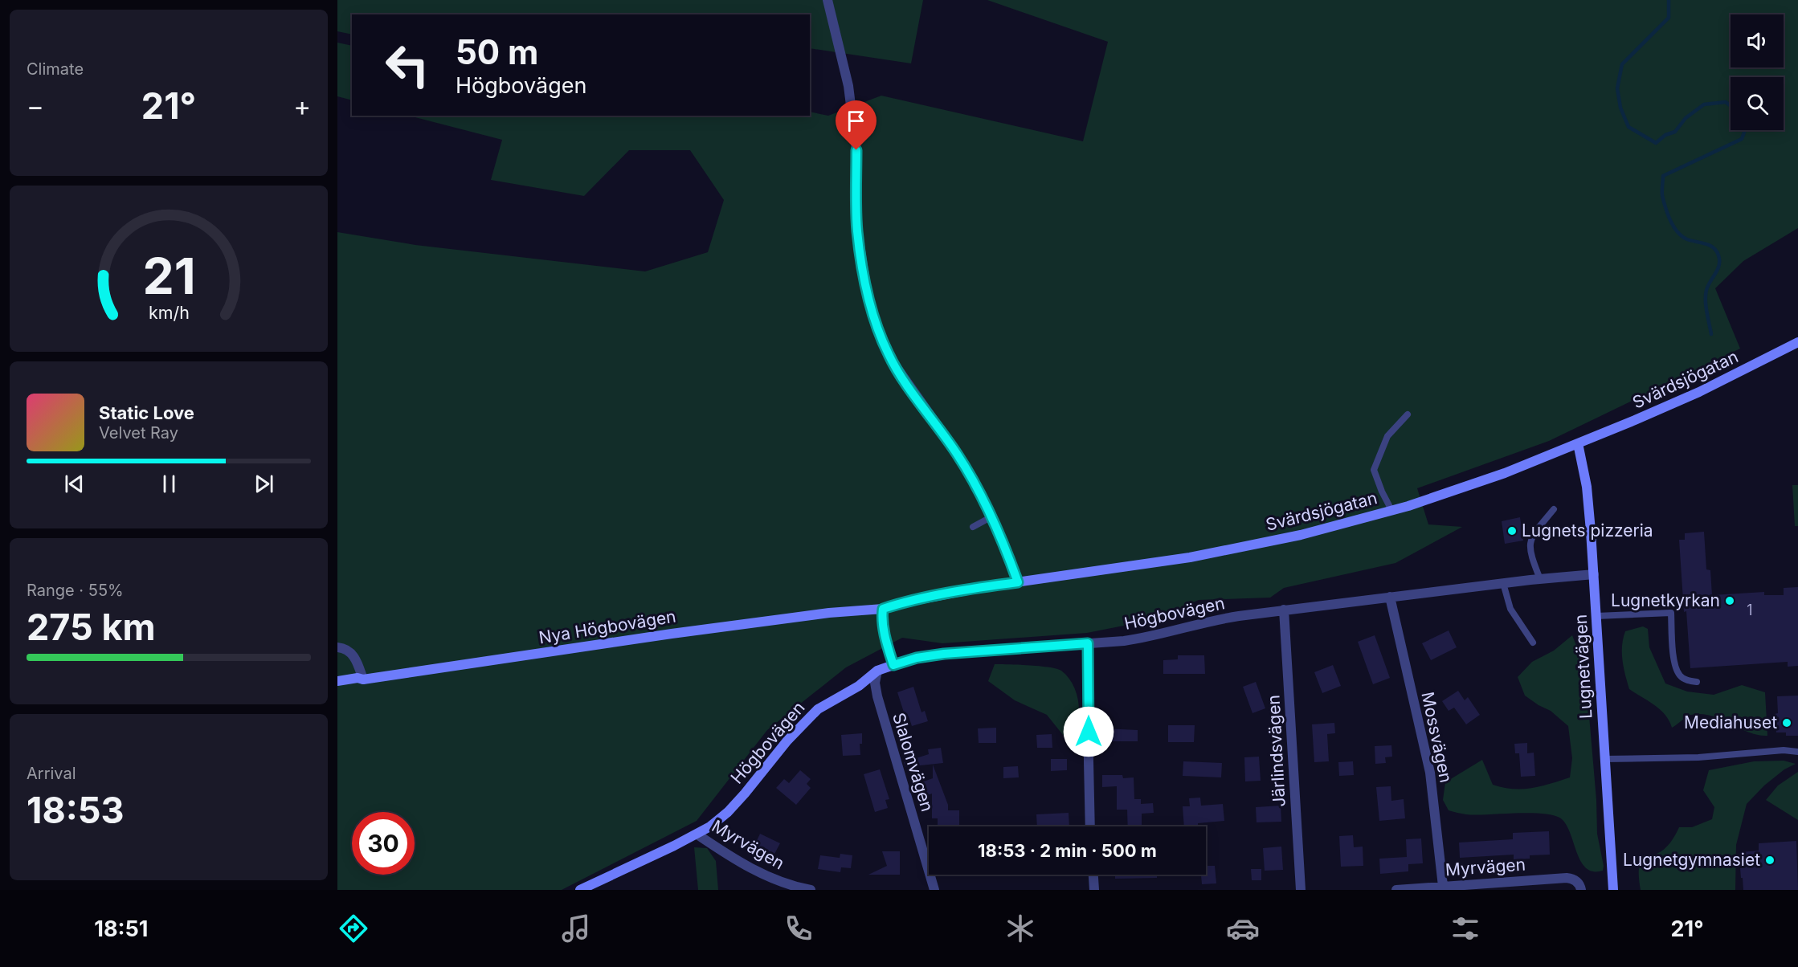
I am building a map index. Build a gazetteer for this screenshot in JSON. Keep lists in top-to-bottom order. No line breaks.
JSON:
{"streets":{"street":["Svärdsjögatan","Högbovägen","Nya Högbovägen","Lugnetvägen","Mossvägen","Järlindsvägen","Slalomvägen","Myrvägen"]},"crossings":[["Svärdsjögatan","Nya Högbovägen"],["Svärdsjögatan","Lugnetvägen"],["Högbovägen","Lugnetvägen"],["Högbovägen","Mossvägen"],["Högbovägen","Järlindsvägen"],["Högbovägen","Slalomvägen"],["Högbovägen","Myrvägen"],["Mossvägen","Myrvägen"]],"places":["Lugnets pizzeria","Lugnetkyrkan","Mediahuset","Lugnetgymnasiet"],"house_numbers":["1"],"page":{"tile":["Climate",["Range · 55%","275 km"],["Arrival","18:53"]],"turn":["50 m","Högbovägen"],"heat":["−","21°","+"],"song":["Static Love","Velvet Ray"],"limit":"30","trip":"18:53 · 2 min · 500 m","tabs":["18:51","21°"],"gauge":["21","km/h"]}}
